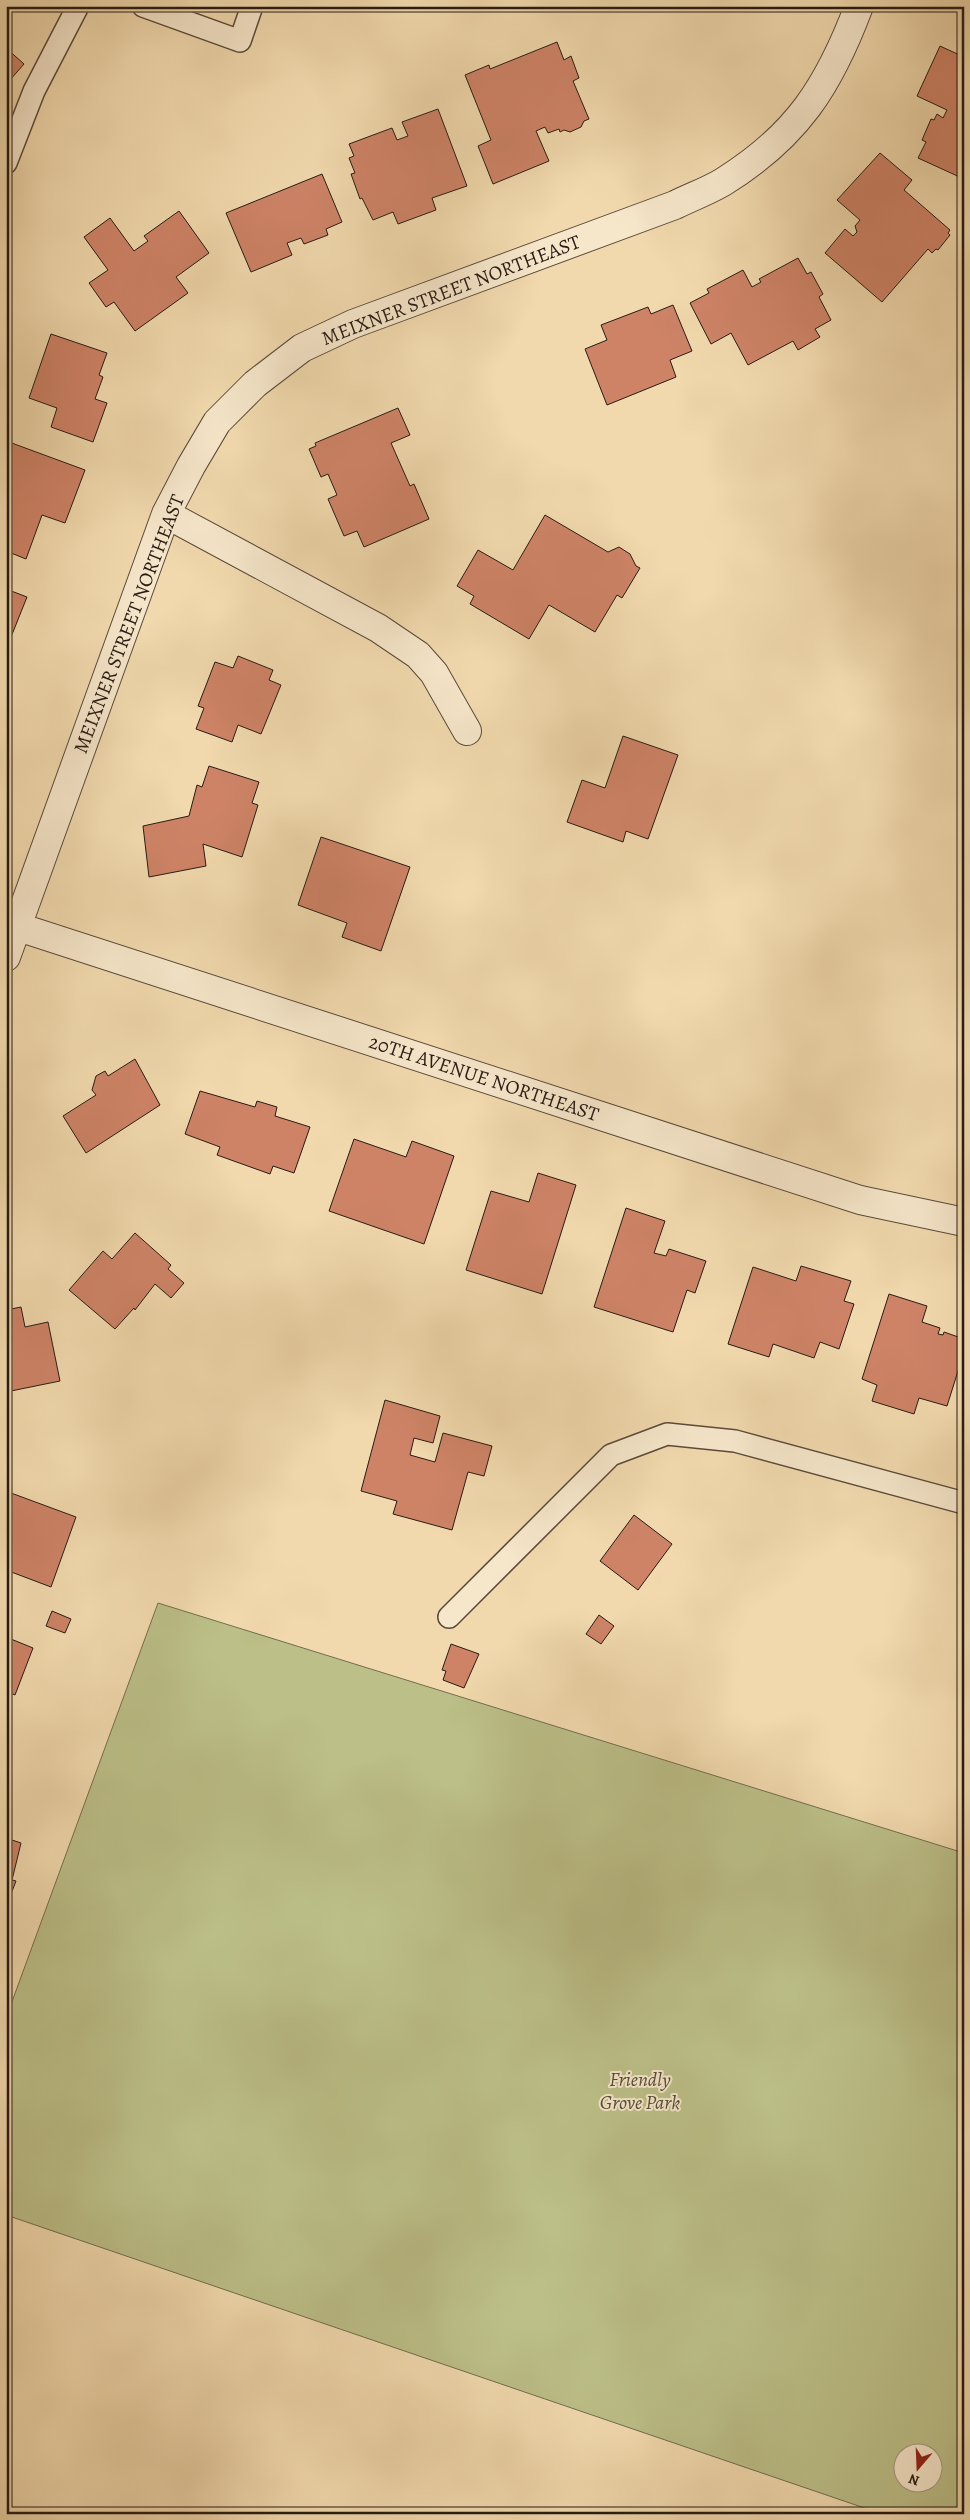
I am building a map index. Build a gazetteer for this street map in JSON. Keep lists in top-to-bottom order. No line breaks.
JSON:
{"streets":{"street":["MEIXNER STREET NORTHEAST","20TH AVENUE NORTHEAST"]},"crossings":[["MEIXNER STREET NORTHEAST","20TH AVENUE NORTHEAST"]],"parks":["Friendly Grove Park"],"north":"bottom"}
